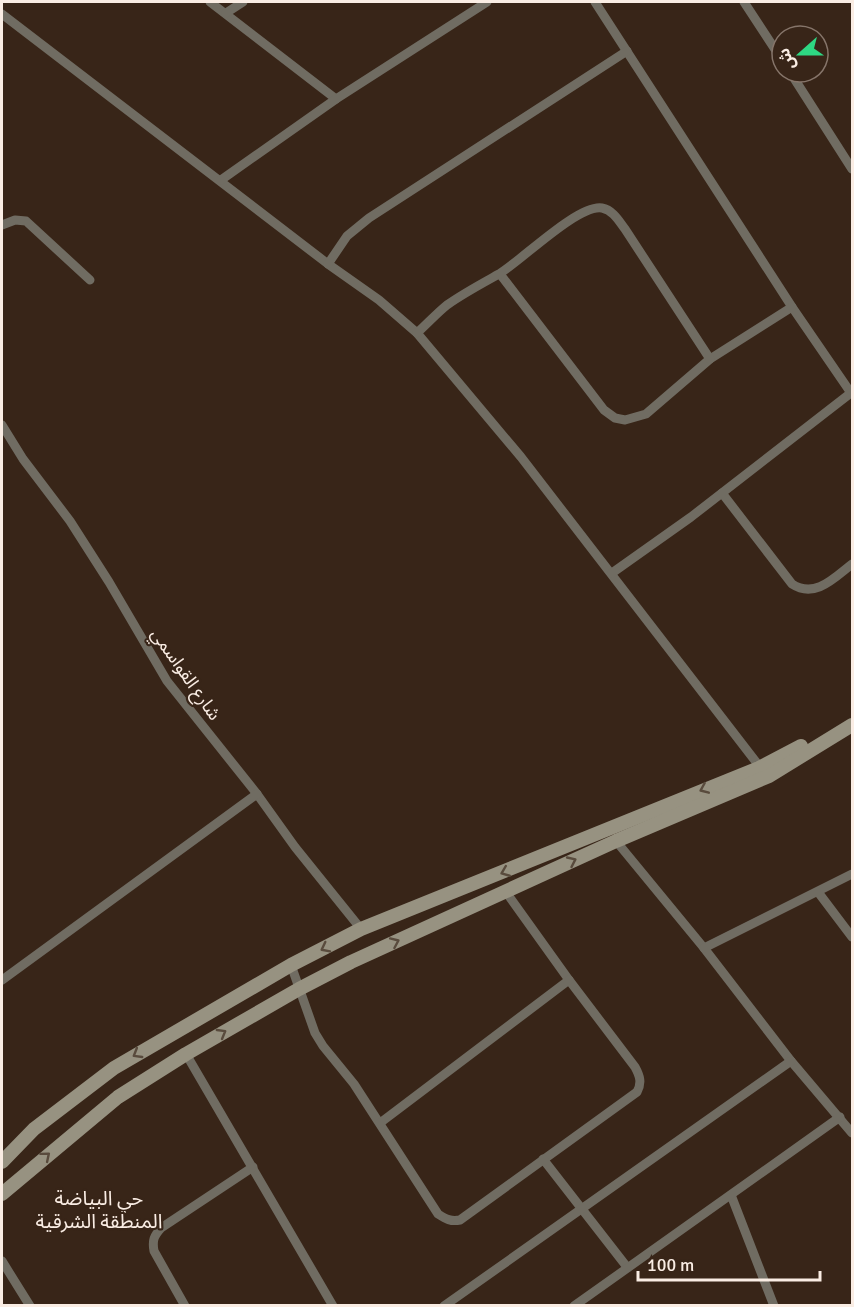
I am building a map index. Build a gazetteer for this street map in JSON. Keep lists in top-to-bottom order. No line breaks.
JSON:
{"streets":{"street":["شارع القواسمي"]},"districts":["حي البياضة المنطقة الشرقية"],"scale_bar":"100 m","north":"left"}
